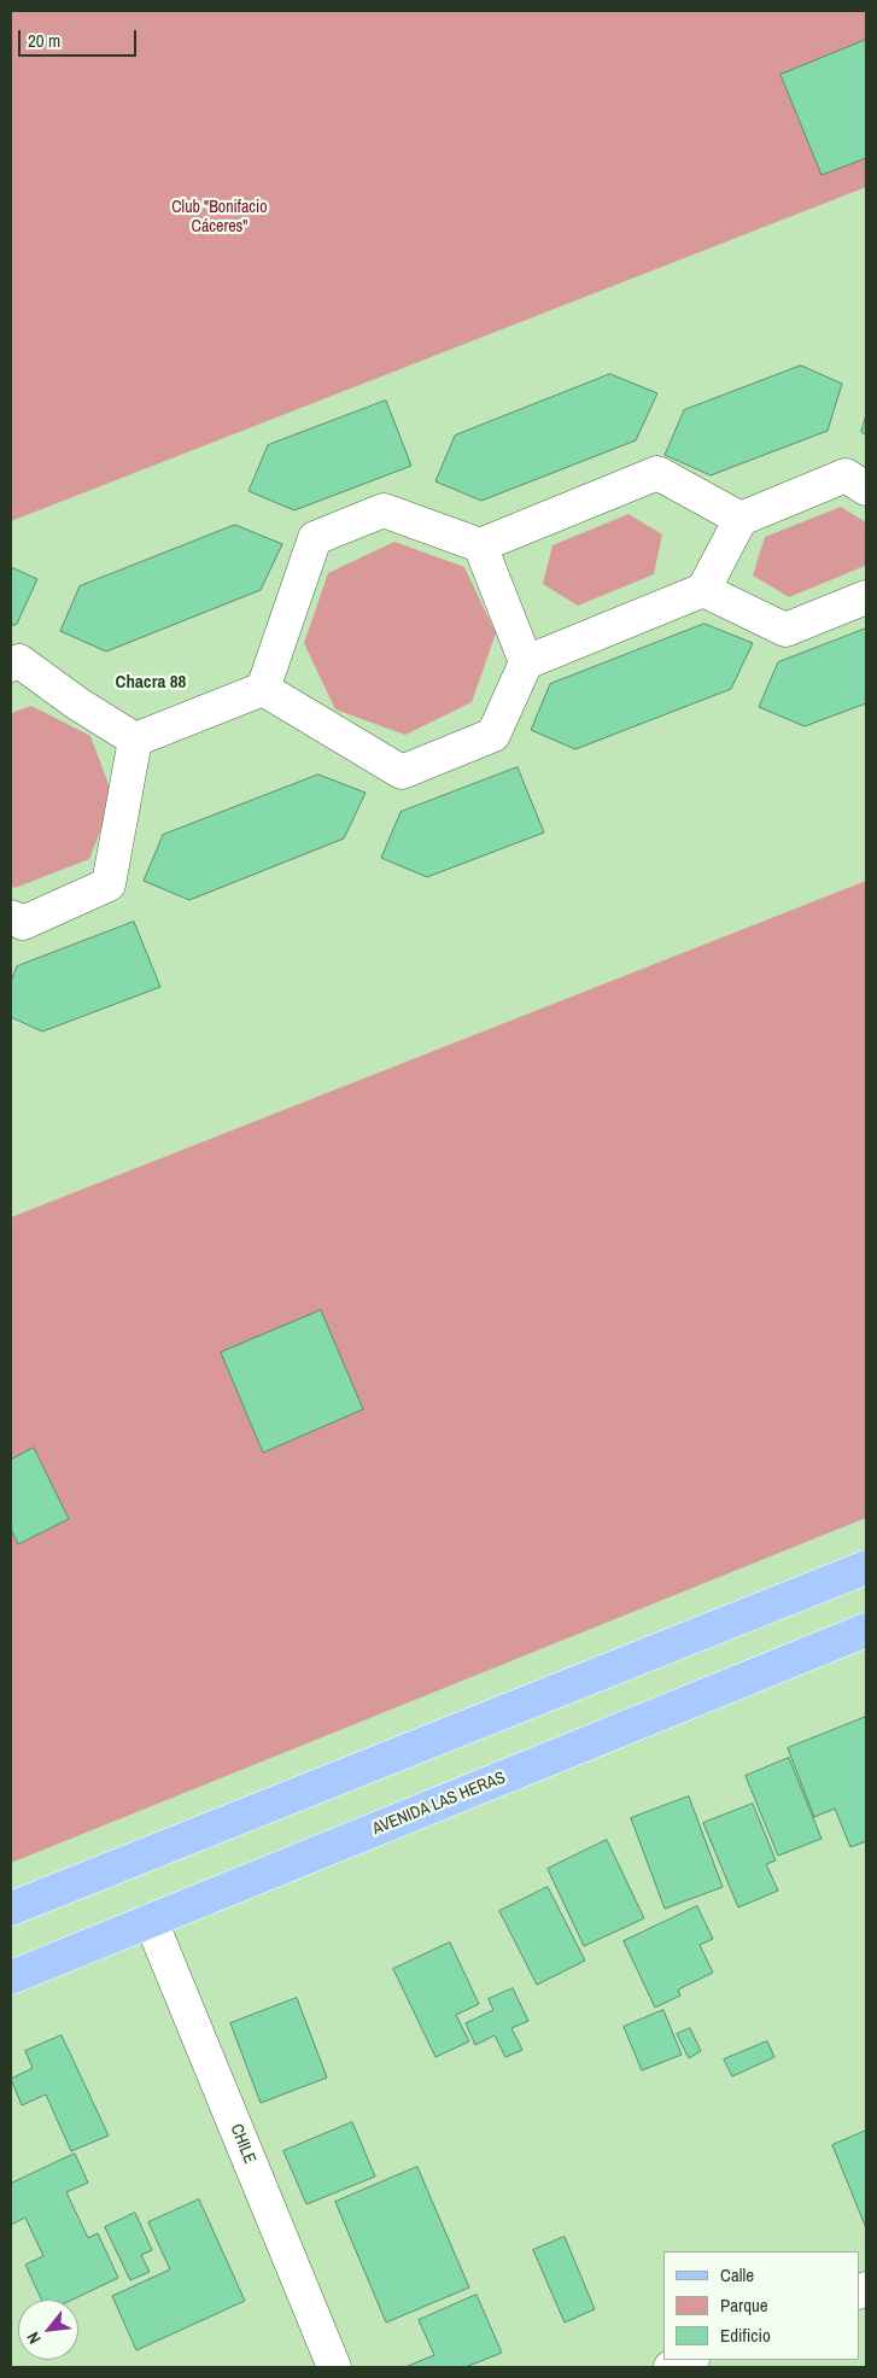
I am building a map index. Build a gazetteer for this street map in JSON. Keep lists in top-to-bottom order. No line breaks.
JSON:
{"streets":{"main road":["AVENIDA LAS HERAS"],"street":["CHILE"]},"crossings":[["AVENIDA LAS HERAS","CHILE"]],"districts":["Chacra 88"],"parks":["Club \"Bonifacio Cáceres\""],"legend":["Calle","Parque","Edificio"],"scale_bar":"20 m","north":"bottom left"}
